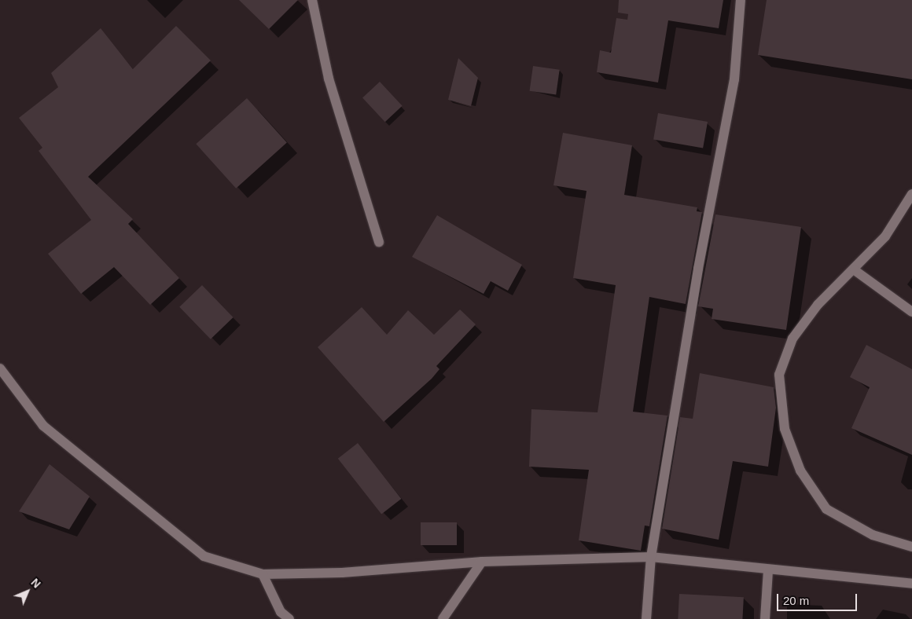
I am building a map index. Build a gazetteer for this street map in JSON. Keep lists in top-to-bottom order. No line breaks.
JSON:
{"scale_bar":"20 m","north":"top right"}
